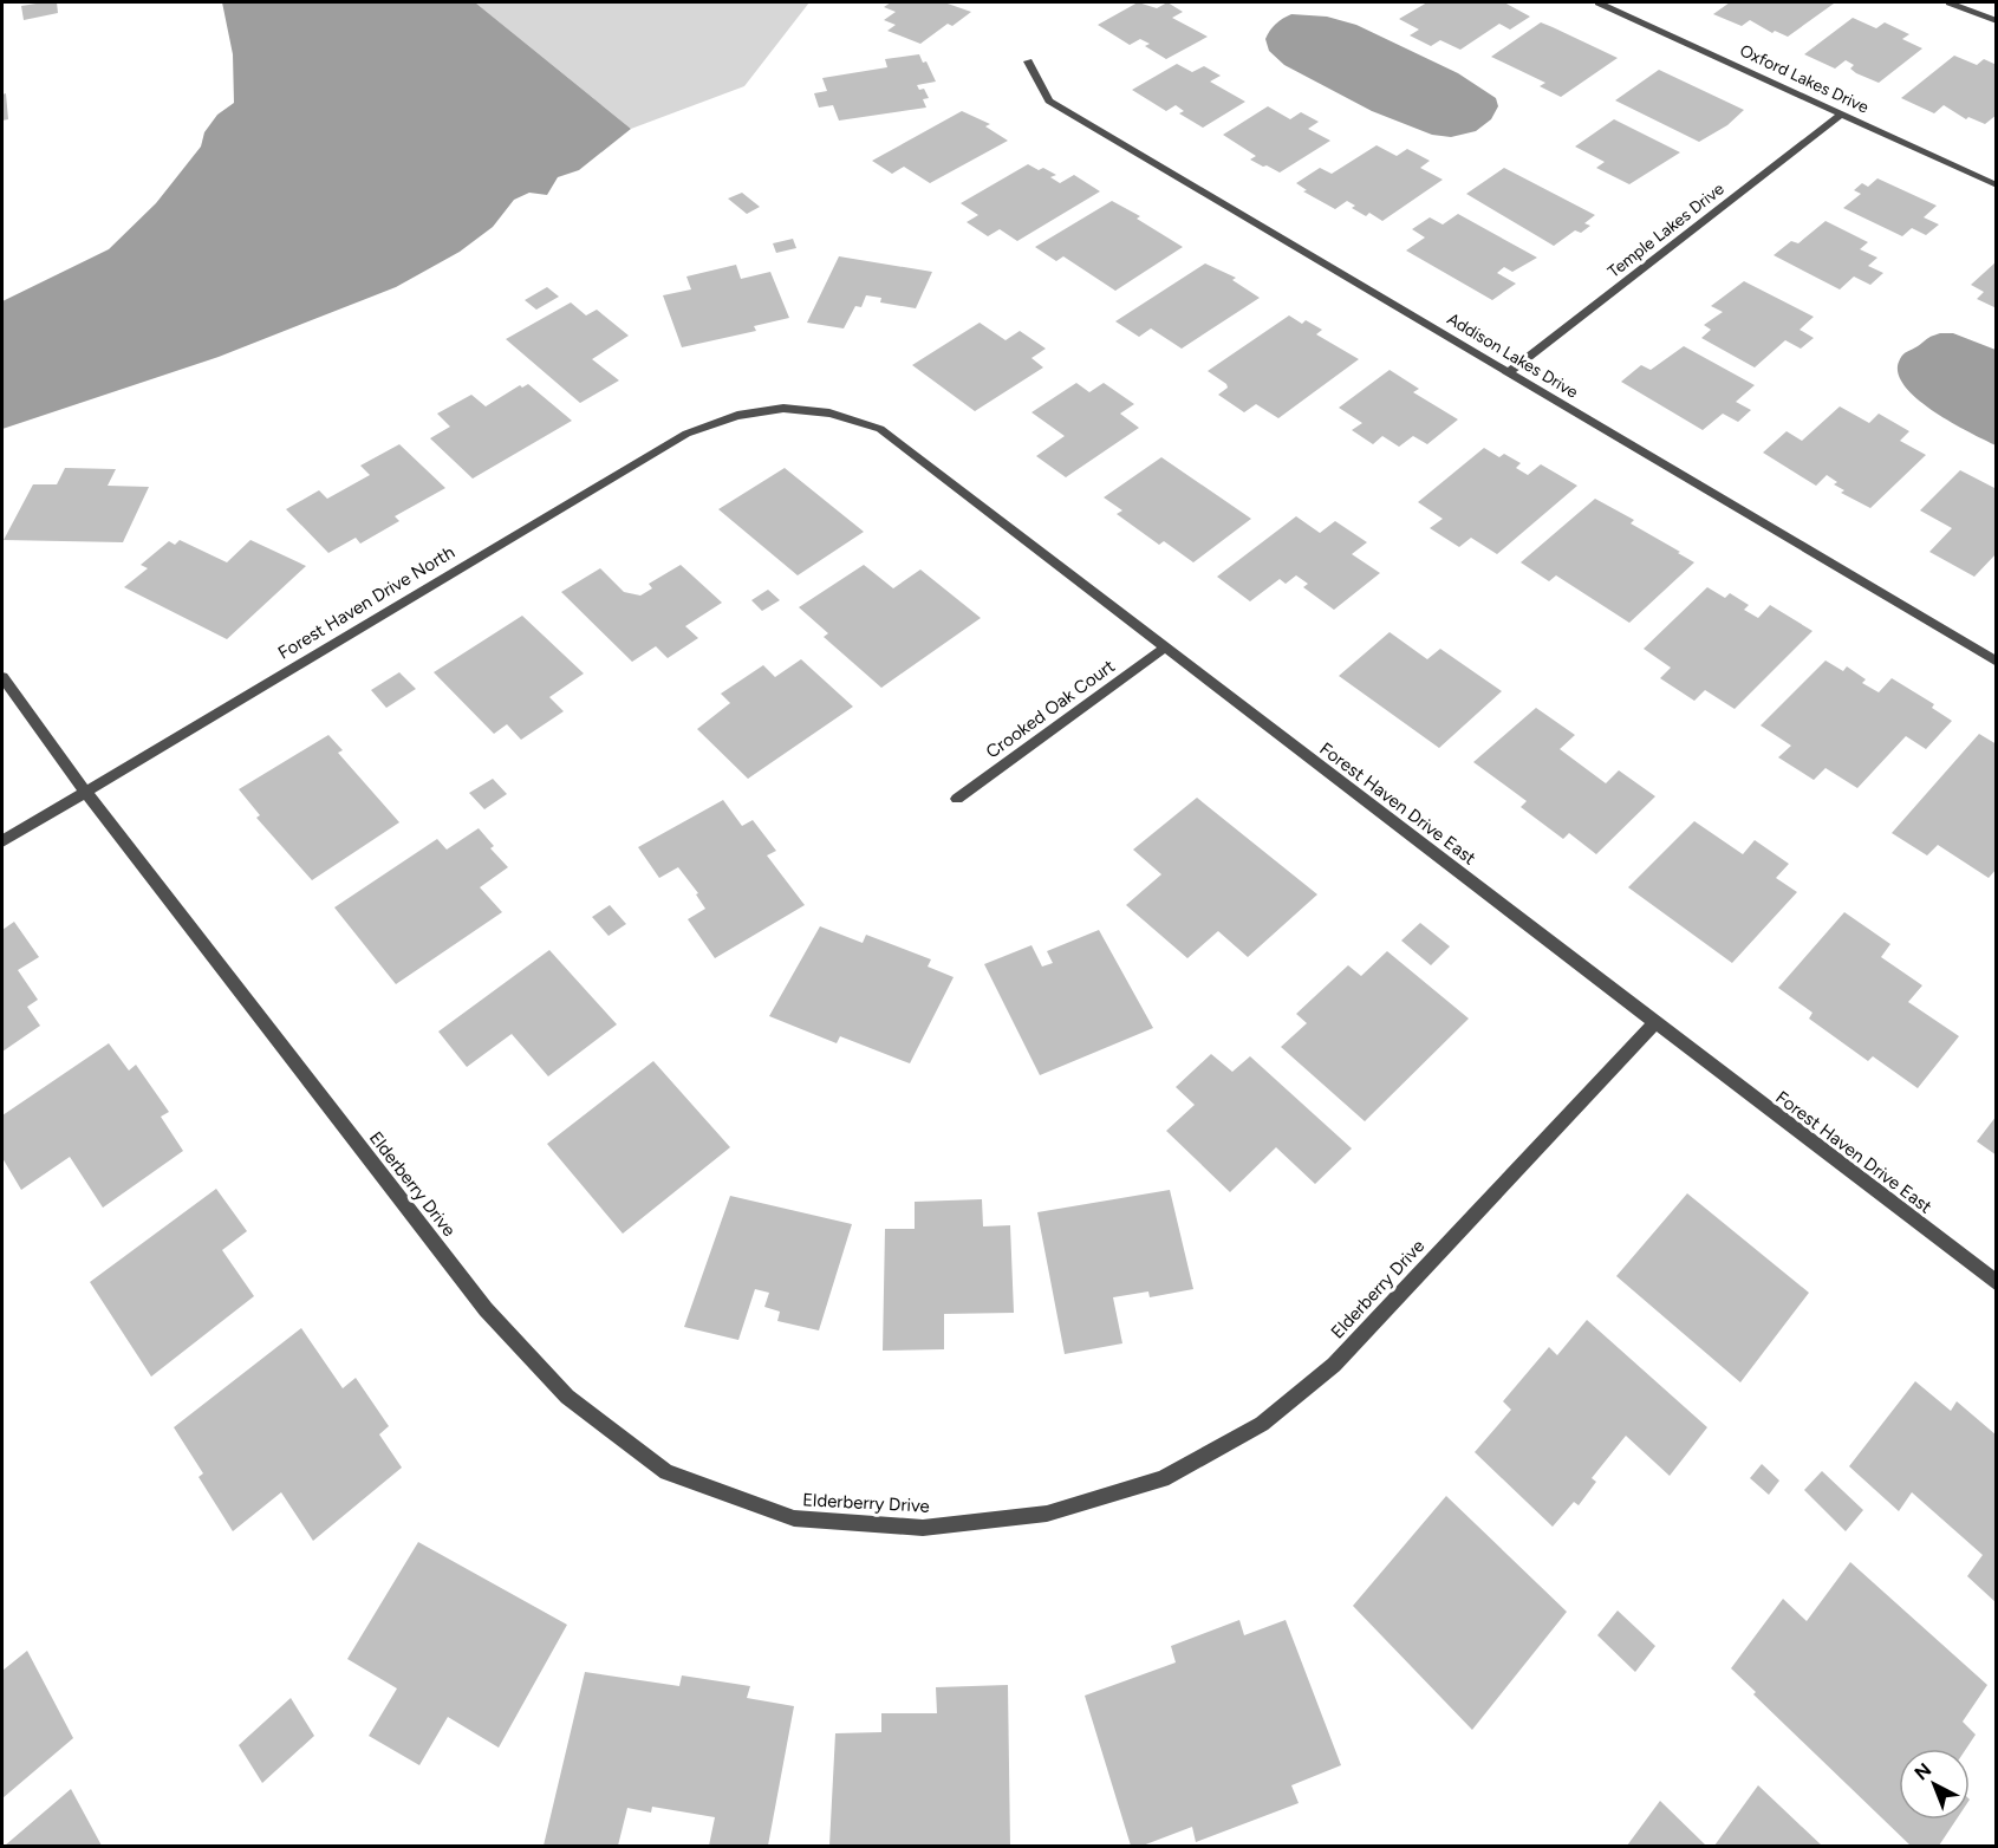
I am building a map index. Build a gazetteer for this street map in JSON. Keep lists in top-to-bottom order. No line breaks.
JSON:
{"streets":{"street":["Oxford Lakes Drive","Temple Lakes Drive","Addison Lakes Drive","Forest Haven Drive North","Crooked Oak Court","Forest Haven Drive East","Elderberry Drive"]},"crossings":[["Oxford Lakes Drive","Temple Lakes Drive"],["Temple Lakes Drive","Addison Lakes Drive"],["Forest Haven Drive North","Forest Haven Drive East"],["Forest Haven Drive North","Elderberry Drive"],["Crooked Oak Court","Forest Haven Drive East"],["Forest Haven Drive East","Elderberry Drive"]],"north":"top left"}
